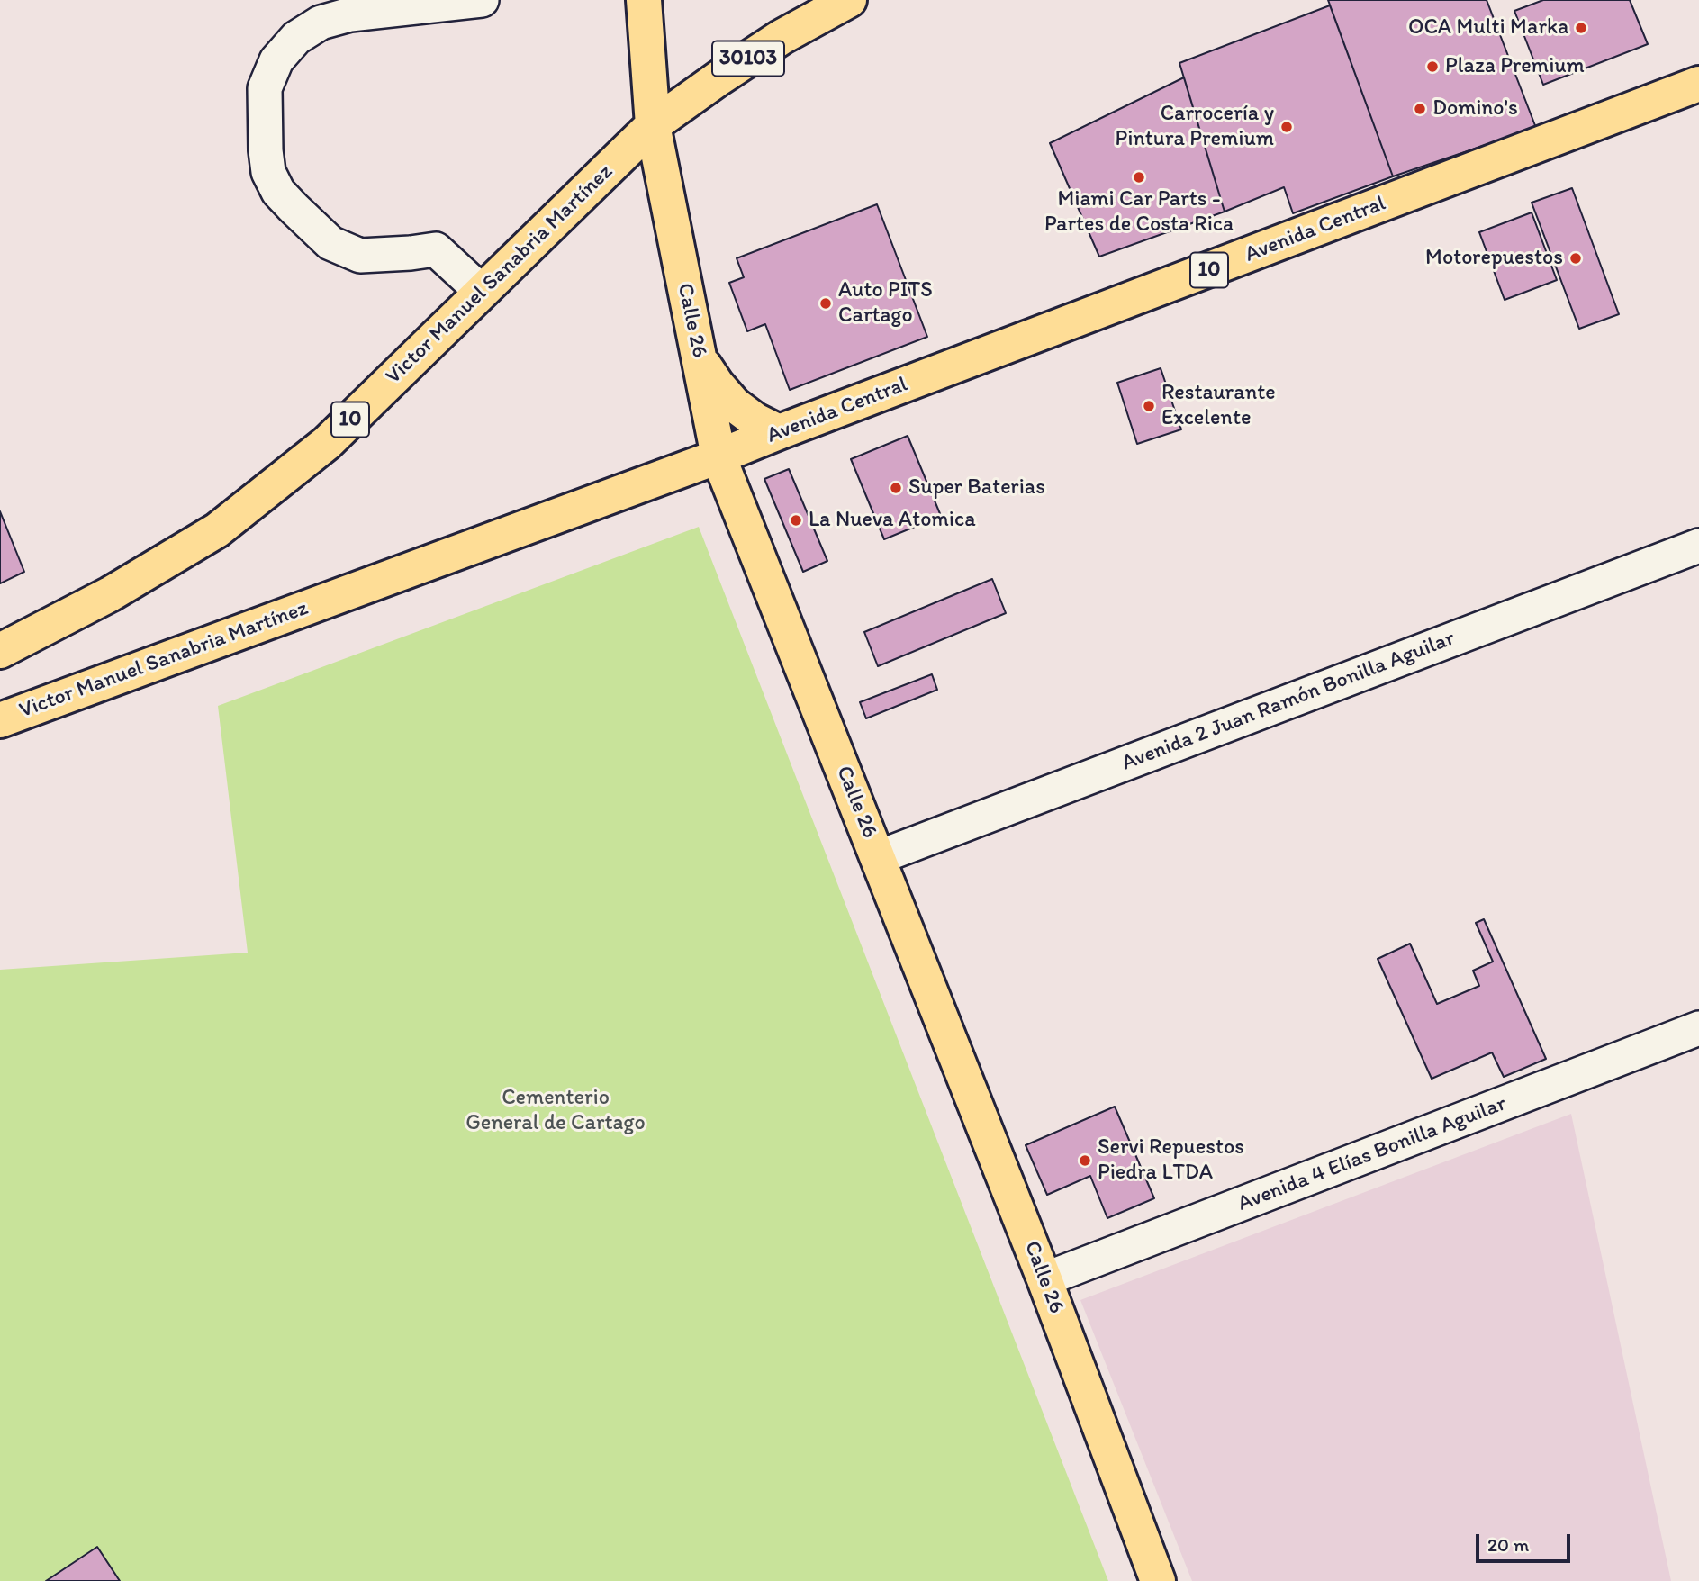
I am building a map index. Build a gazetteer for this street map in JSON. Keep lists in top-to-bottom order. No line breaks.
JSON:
{"streets":{"main road":["30103","Avenida Central","10","Victor Manuel Sanabria Martínez","Calle 26"],"street":["Avenida 2 Juan Ramón Bonilla Aguilar","Avenida 4 Elías Bonilla Aguilar"]},"crossings":[["30103","Victor Manuel Sanabria Martínez"],["30103","Calle 26"],["Avenida Central","Victor Manuel Sanabria Martínez"],["Avenida Central","Calle 26"],["Victor Manuel Sanabria Martínez","Calle 26"],["Calle 26","Avenida 2 Juan Ramón Bonilla Aguilar"],["Calle 26","Avenida 4 Elías Bonilla Aguilar"]],"parks":["Cementerio General de Cartago"],"places":["OCA Multi Marka","Plaza Premium","Domino's","Carrocería y Pintura Premium","Miami Car Parts - Partes de Costa Rica","Motorepuestos","Auto PITS Cartago","Restaurante Excelente","Super Baterias","La Nueva Atomica","Servi Repuestos Piedra LTDA"],"scale_bar":"20 m"}
